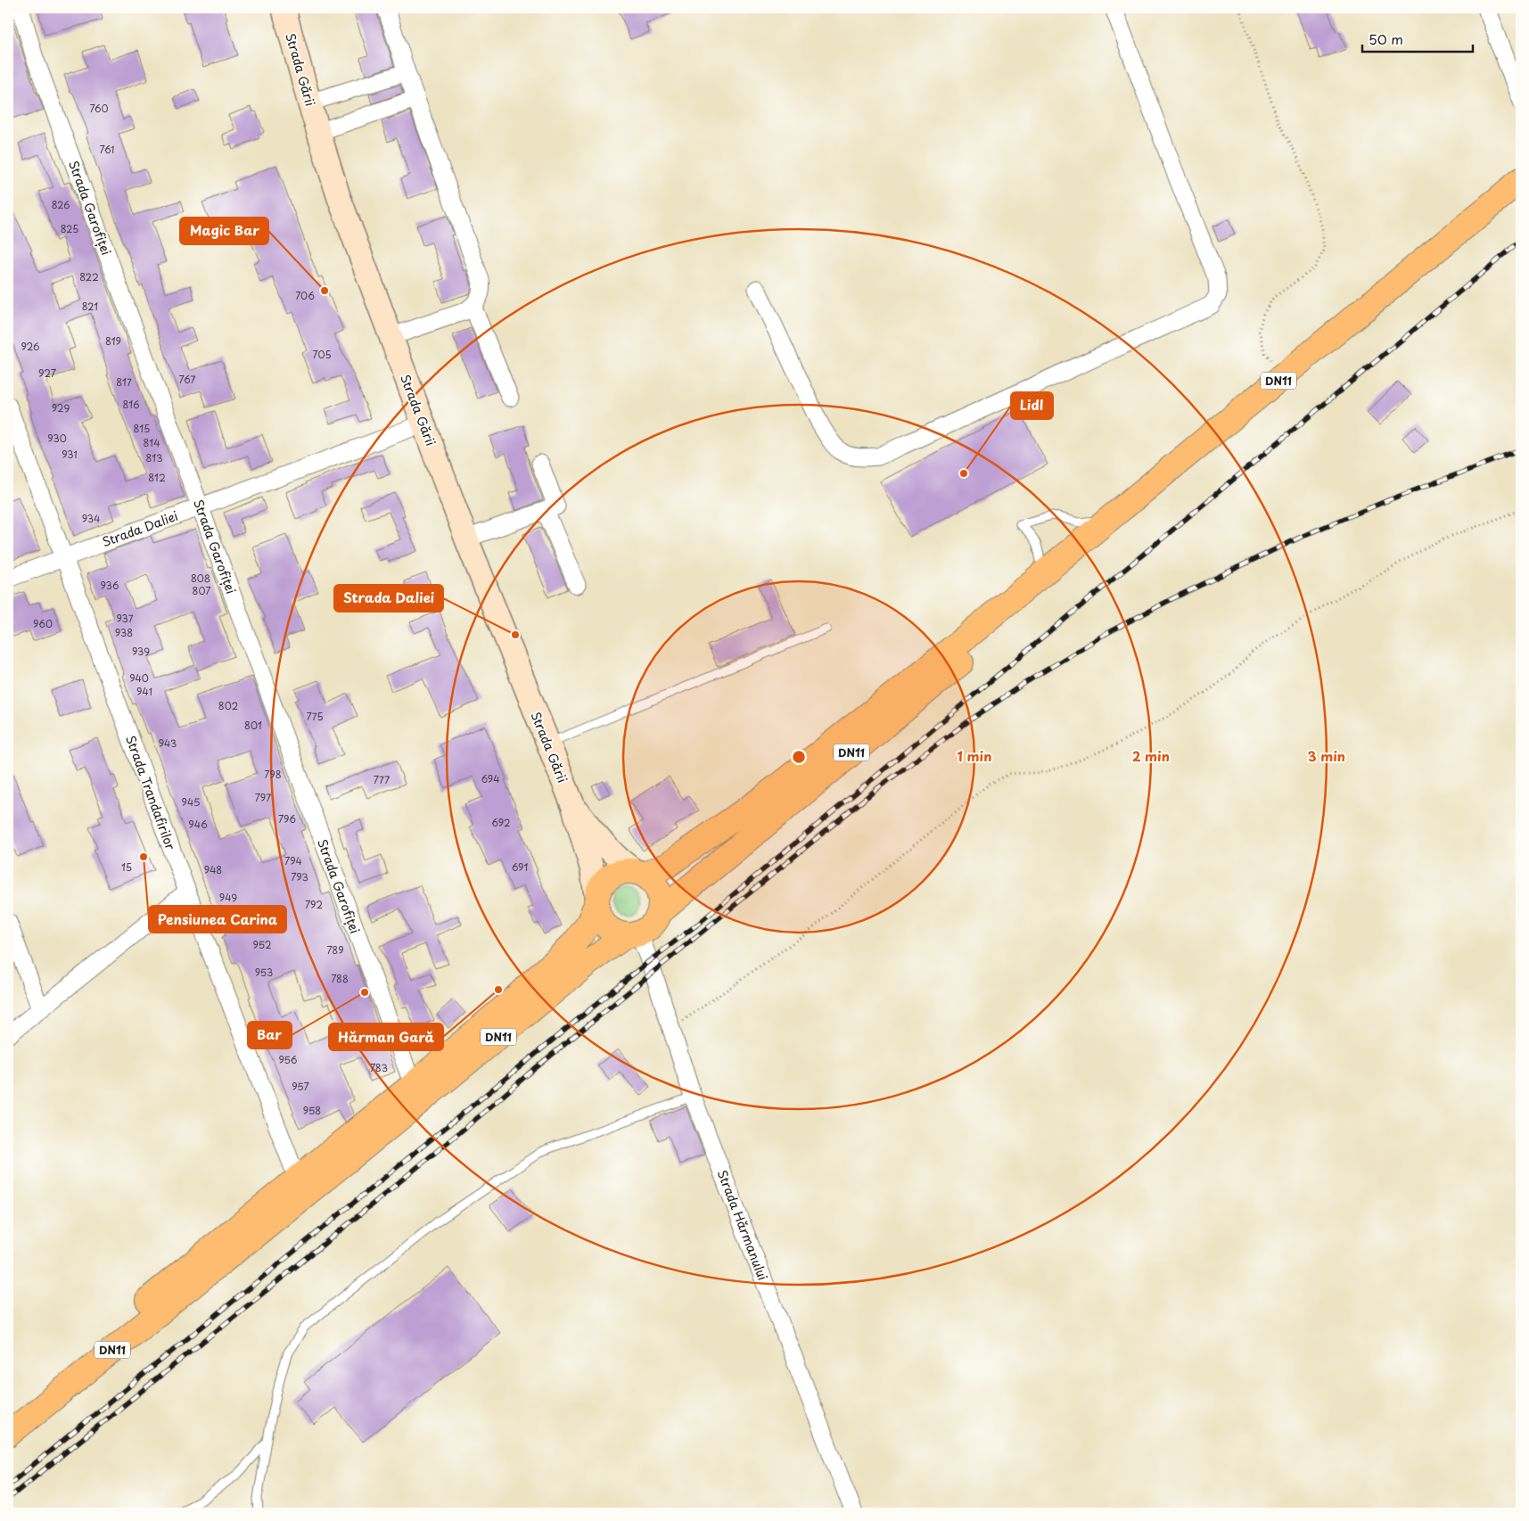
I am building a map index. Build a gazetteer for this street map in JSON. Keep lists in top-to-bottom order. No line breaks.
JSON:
{"streets":{"highway":["DN11"],"main road":["Strada Gării"],"street":["Strada Garofiței","Strada Daliei","Strada Trandafirilor","Strada Hărmanului"]},"crossings":[["Strada Gării","Strada Daliei"],["Strada Garofiței","DN11"],["Strada Garofiței","Strada Daliei"],["DN11","Strada Trandafirilor"],["DN11","Strada Hărmanului"],["Strada Daliei","Strada Trandafirilor"]],"places":["Magic Bar","Lidl","Strada Daliei","Pensiunea Carina","Hărman Gară","Bar"],"house_numbers":["760","761","826","825","822","706","821","819","926","705","927","767","817","816","929","815","930","814","931","813","812","934","808","936","807","937","960","938","939","940","941","802","775","801","943","798","694","777","797","945","796","692","946","794","15","691","948","793","949","792","952","789","953","788","956","783","957","958"],"scale_bar":"50 m","rings":["1 min","2 min","3 min"]}
